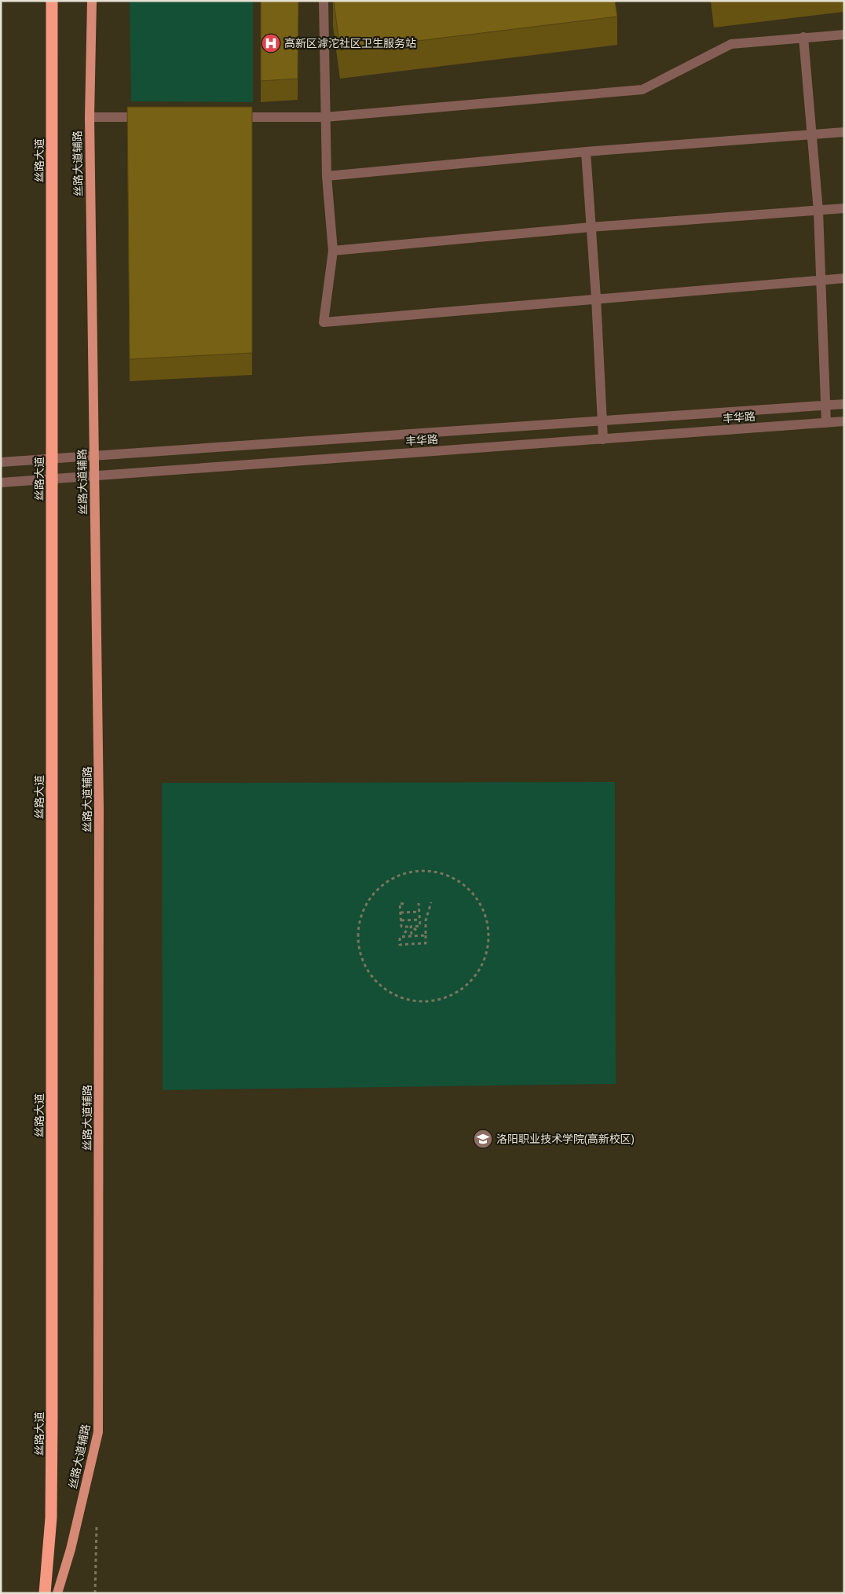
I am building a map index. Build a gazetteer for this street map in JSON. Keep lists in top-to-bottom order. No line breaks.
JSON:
{"streets":{"highway":["丝路大道"],"main road":["丝路大道辅路"],"street":["丰华路"]},"crossings":[["丝路大道辅路","丰华路"]],"places":{"hospital":["高新区滹沱社区卫生服务站"],"school or university":["洛阳职业技术学院(高新校区)"]}}
